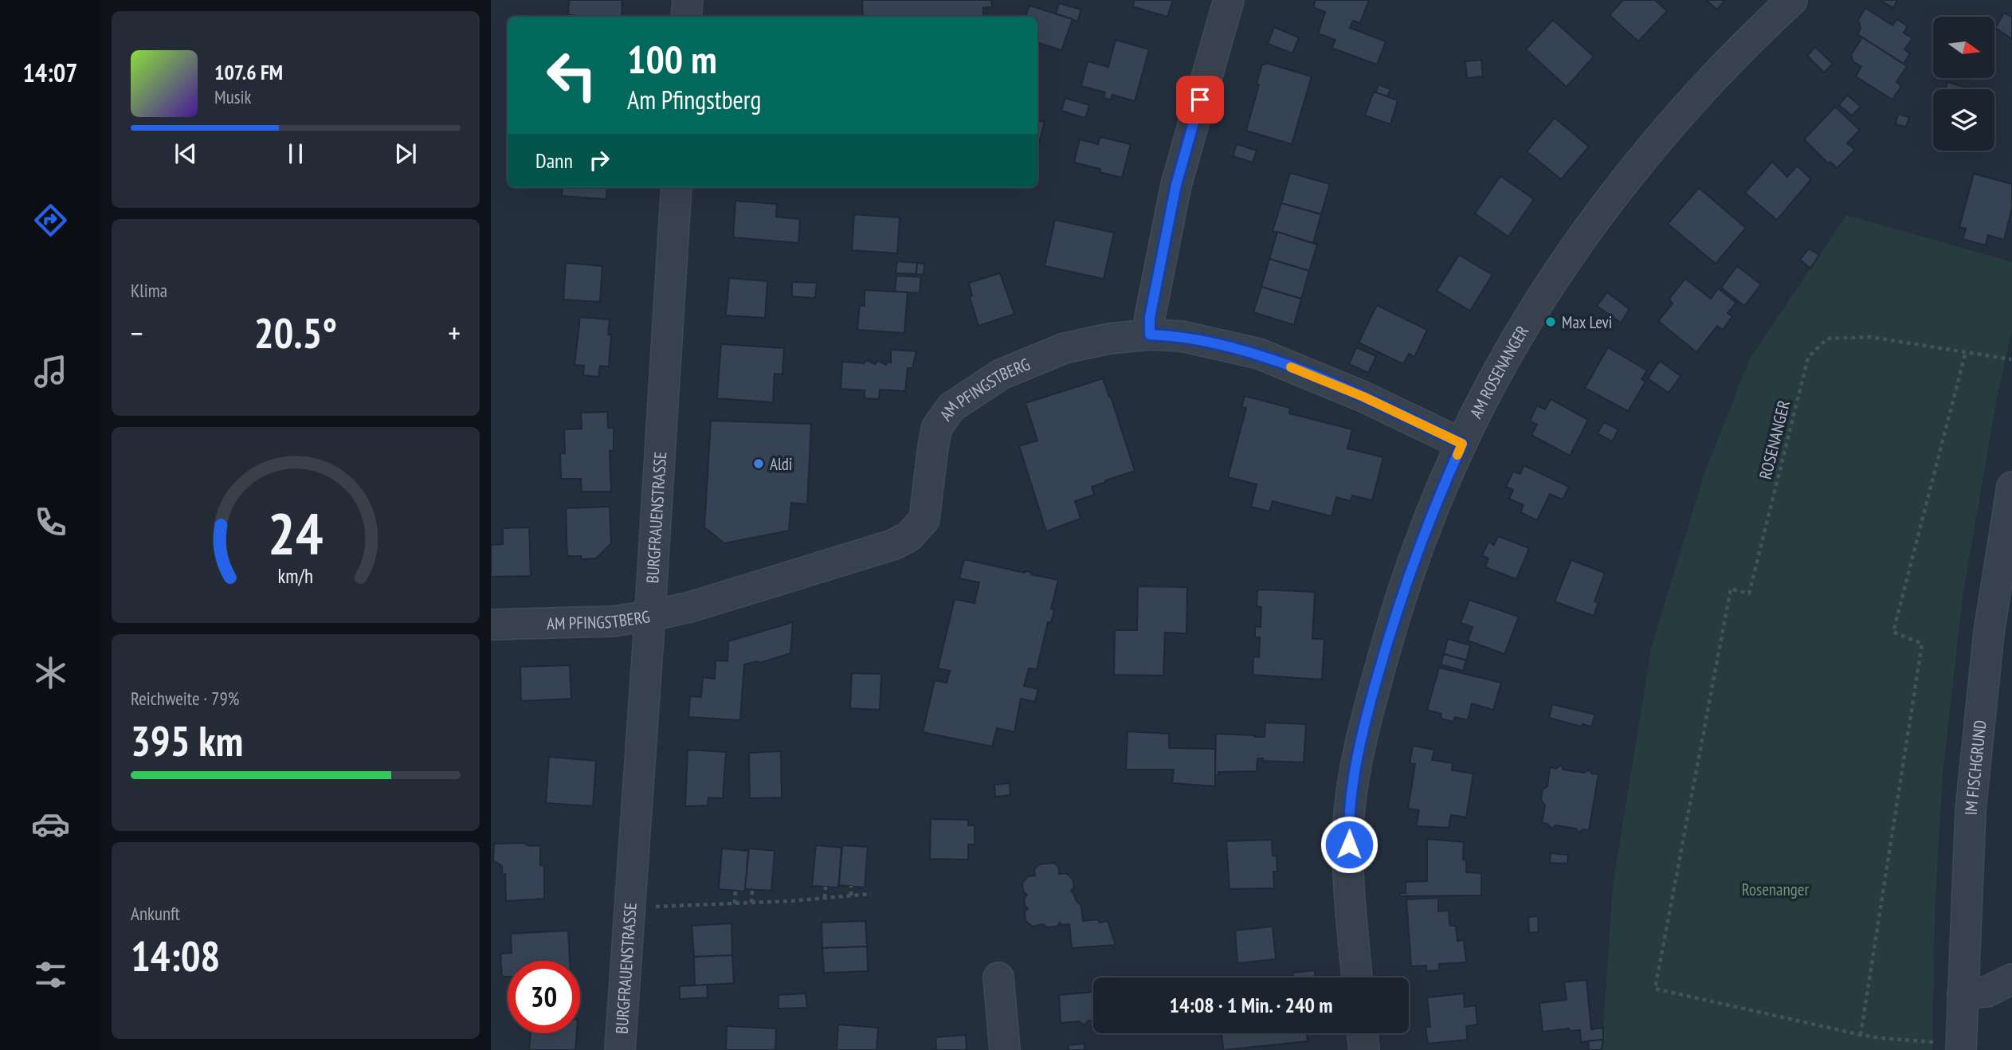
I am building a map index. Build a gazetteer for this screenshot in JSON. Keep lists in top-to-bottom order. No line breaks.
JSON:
{"streets":{"street":["AM ROSENANGER","AM PFINGSTBERG","BURGFRAUENSTRASSE","IM FISCHGRUND"],"path":["ROSENANGER"]},"crossings":[["AM ROSENANGER","AM PFINGSTBERG"],["AM PFINGSTBERG","BURGFRAUENSTRASSE"],["ROSENANGER","IM FISCHGRUND"]],"parks":["Rosenanger"],"places":["Max Levi","Aldi"],"north":"right","page":{"tabs":"14:07","turn":["100 m","Am Pfingstberg"],"song":["107.6 FM","Musik"],"then":"Dann","tile":["Klima",["Reichweite · 79%","395 km"],["Ankunft","14:08"]],"heat":["−","20.5°","+"],"limit":"30","trip":"14:08 · 1 Min. · 240 m","gauge":["24","km/h"]}}
